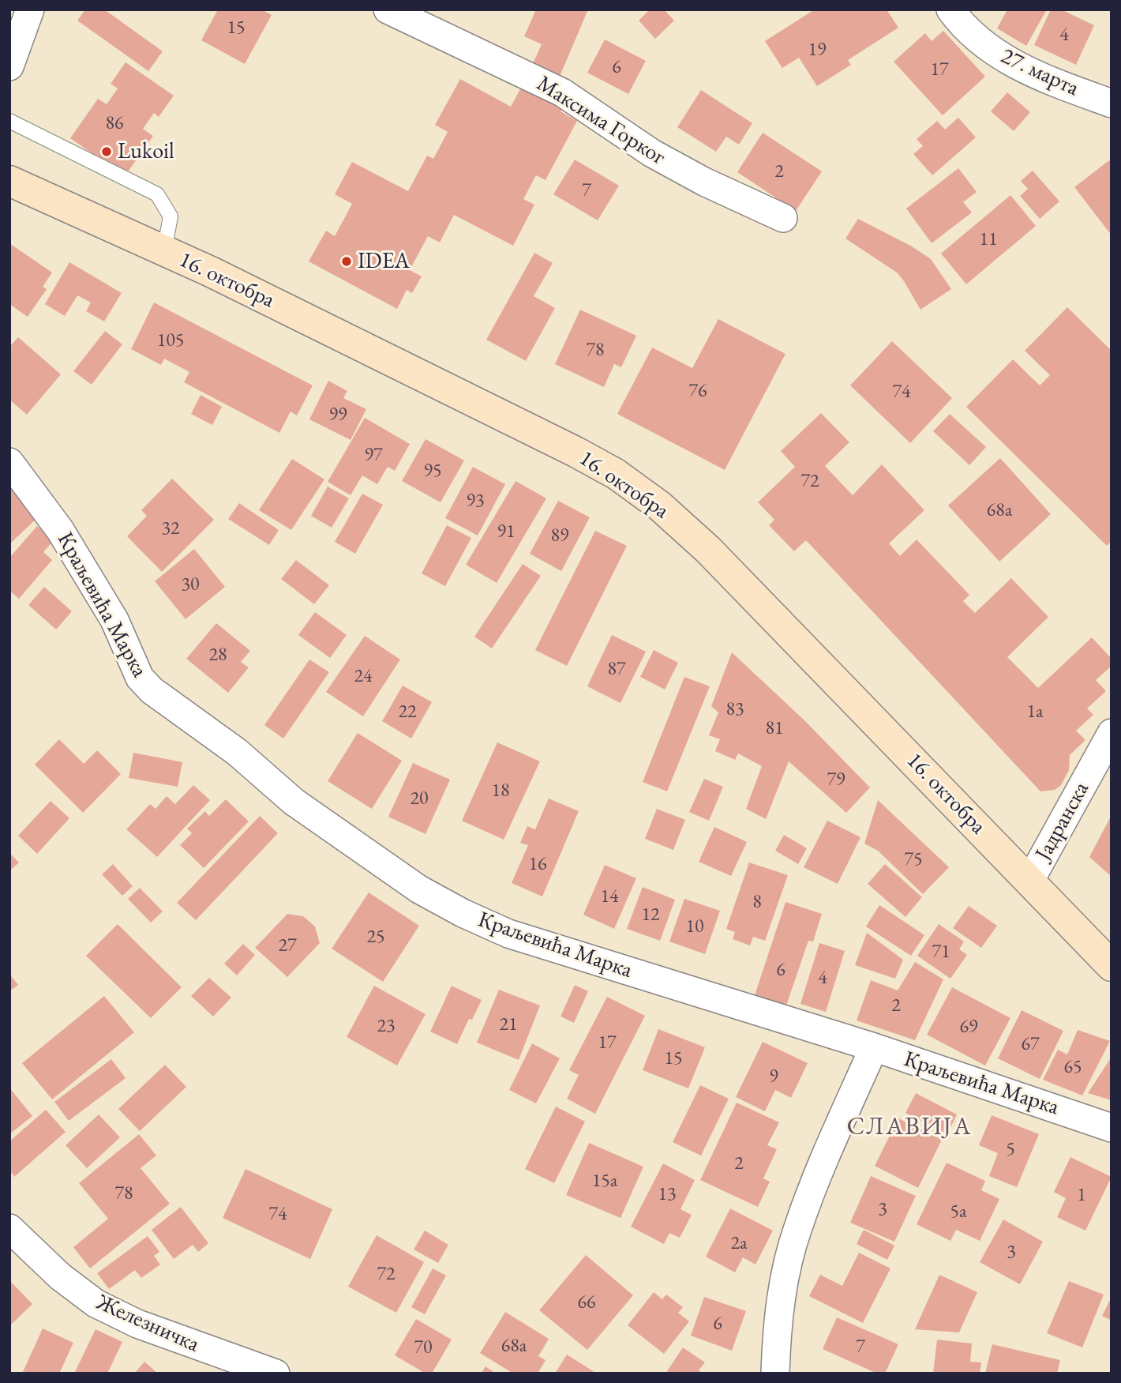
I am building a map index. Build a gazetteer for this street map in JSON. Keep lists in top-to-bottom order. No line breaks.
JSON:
{"streets":{"main road":["16. октобра"],"street":["27. марта","Максима Горког","Краљевића Марка","Јадранска","Железничка"]},"crossings":[["16. октобра","Јадранска"]],"districts":["СЛАВИЈА"],"places":["Lukoil","IDEA"],"house_numbers":["15","4","19","6","17","86","2","7","11","105","78","76","74","99","97","95","72","93","68a","32","91","89","30","28","87","24","83","22","1a","81","79","18","20","75","16","14","8","12","10","25","27","71","6","4","2","21","23","69","17","67","15","65","9","5","2","15a","78","13","1","3","5a","74","2a","3","72","66","6","68a","7","70"]}
